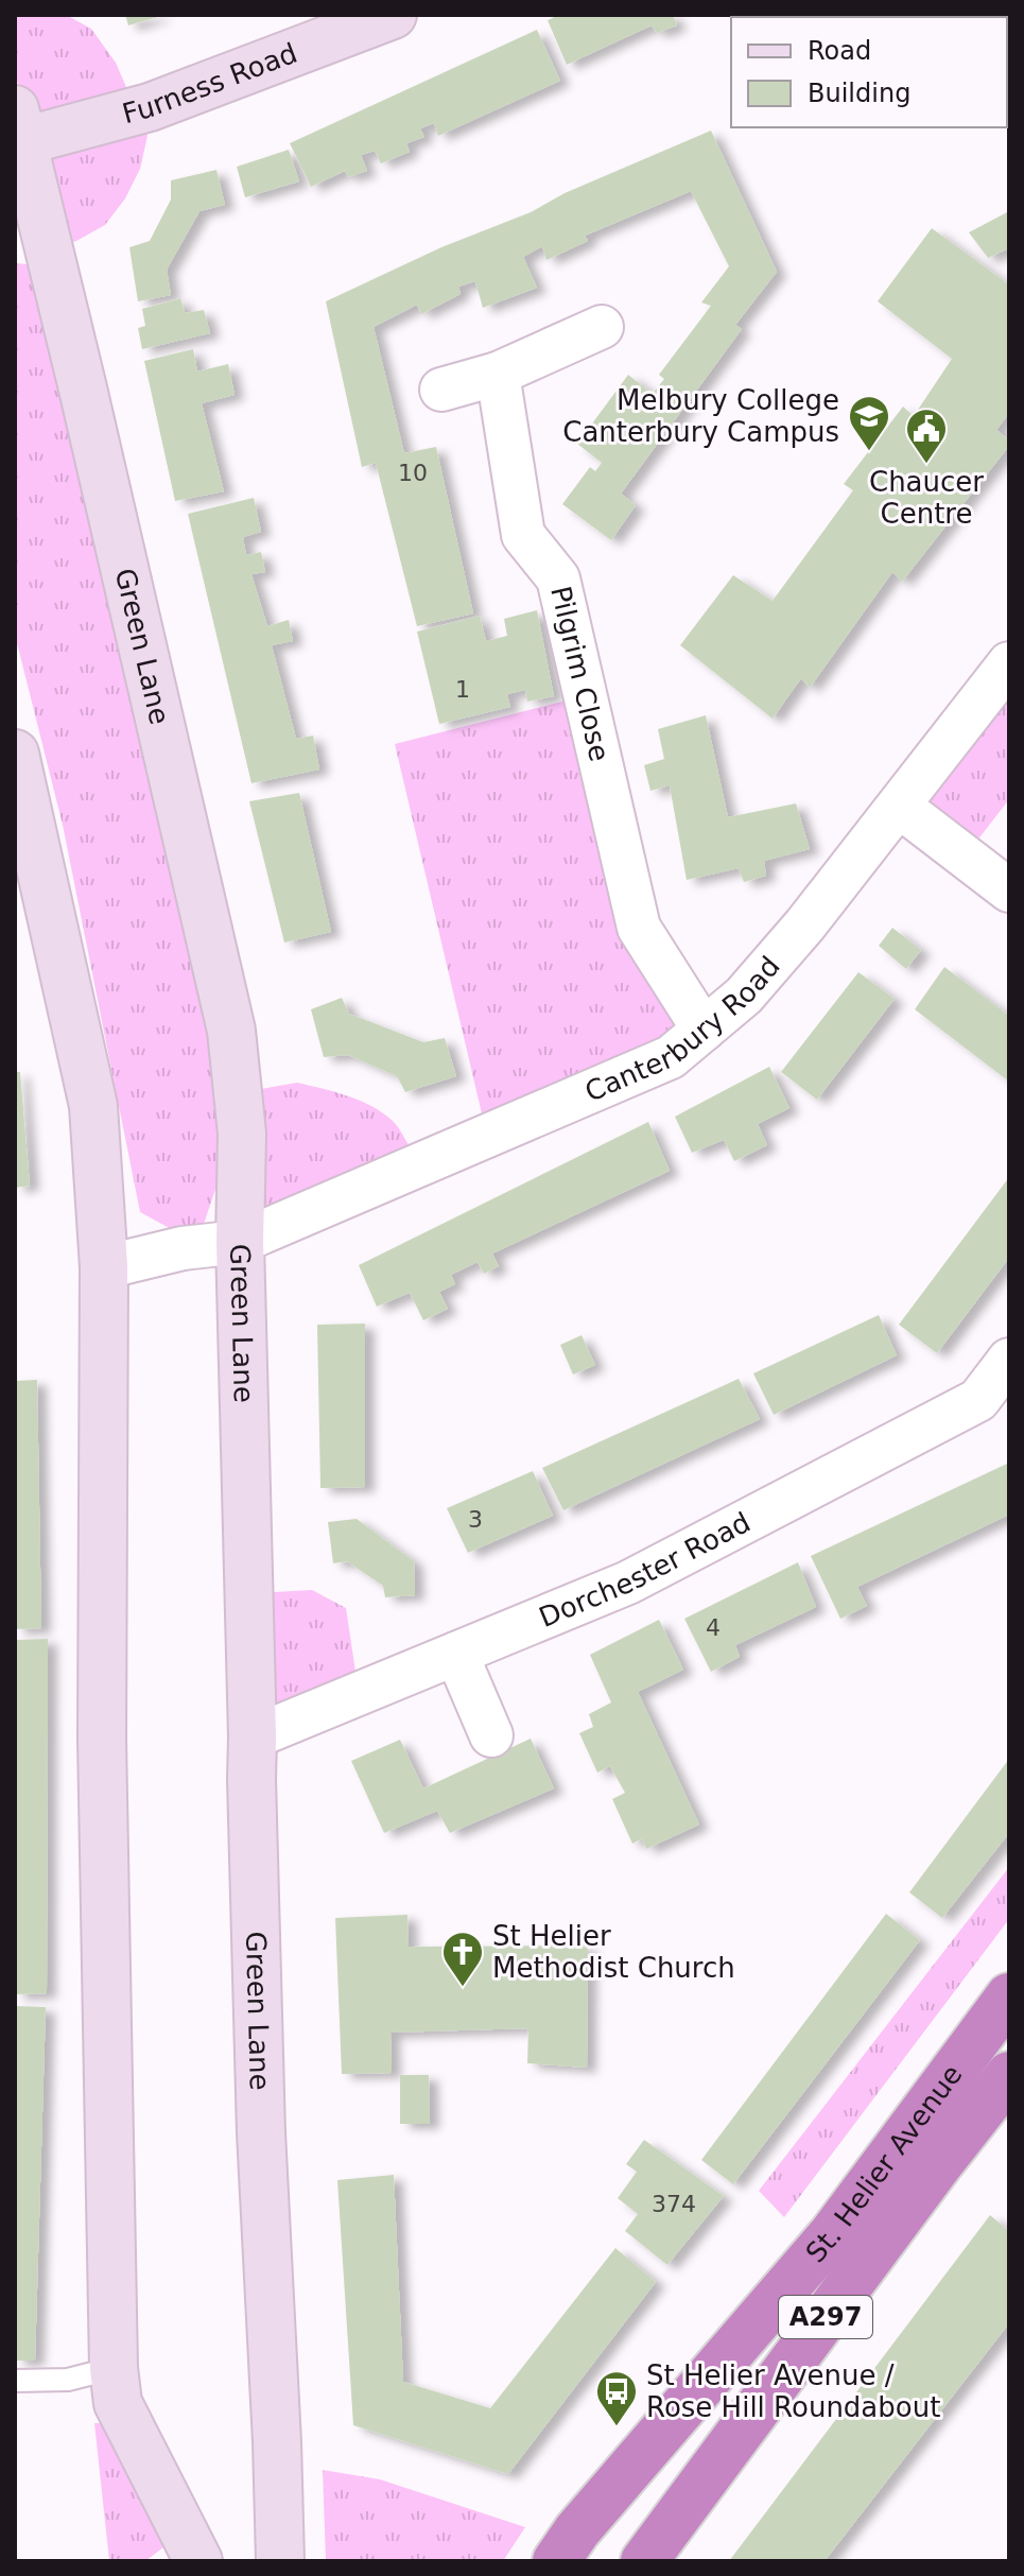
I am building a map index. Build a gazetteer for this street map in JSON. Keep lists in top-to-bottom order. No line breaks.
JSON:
{"streets":{"highway":["St. Helier Avenue","A297"],"main road":["Furness Road","Green Lane"],"street":["Pilgrim Close","Canterbury Road","Dorchester Road"]},"crossings":[["Furness Road","Green Lane"],["Green Lane","Canterbury Road"],["Green Lane","Dorchester Road"],["Pilgrim Close","Canterbury Road"]],"places":{"school or university":["Melbury College Canterbury Campus"],"public building":["Chaucer Centre"],"church":["St Helier Methodist Church"],"bus stop":["St Helier Avenue / Rose Hill Roundabout"]},"house_numbers":["10","1","3","4","374"],"legend":["Road","Building"]}
